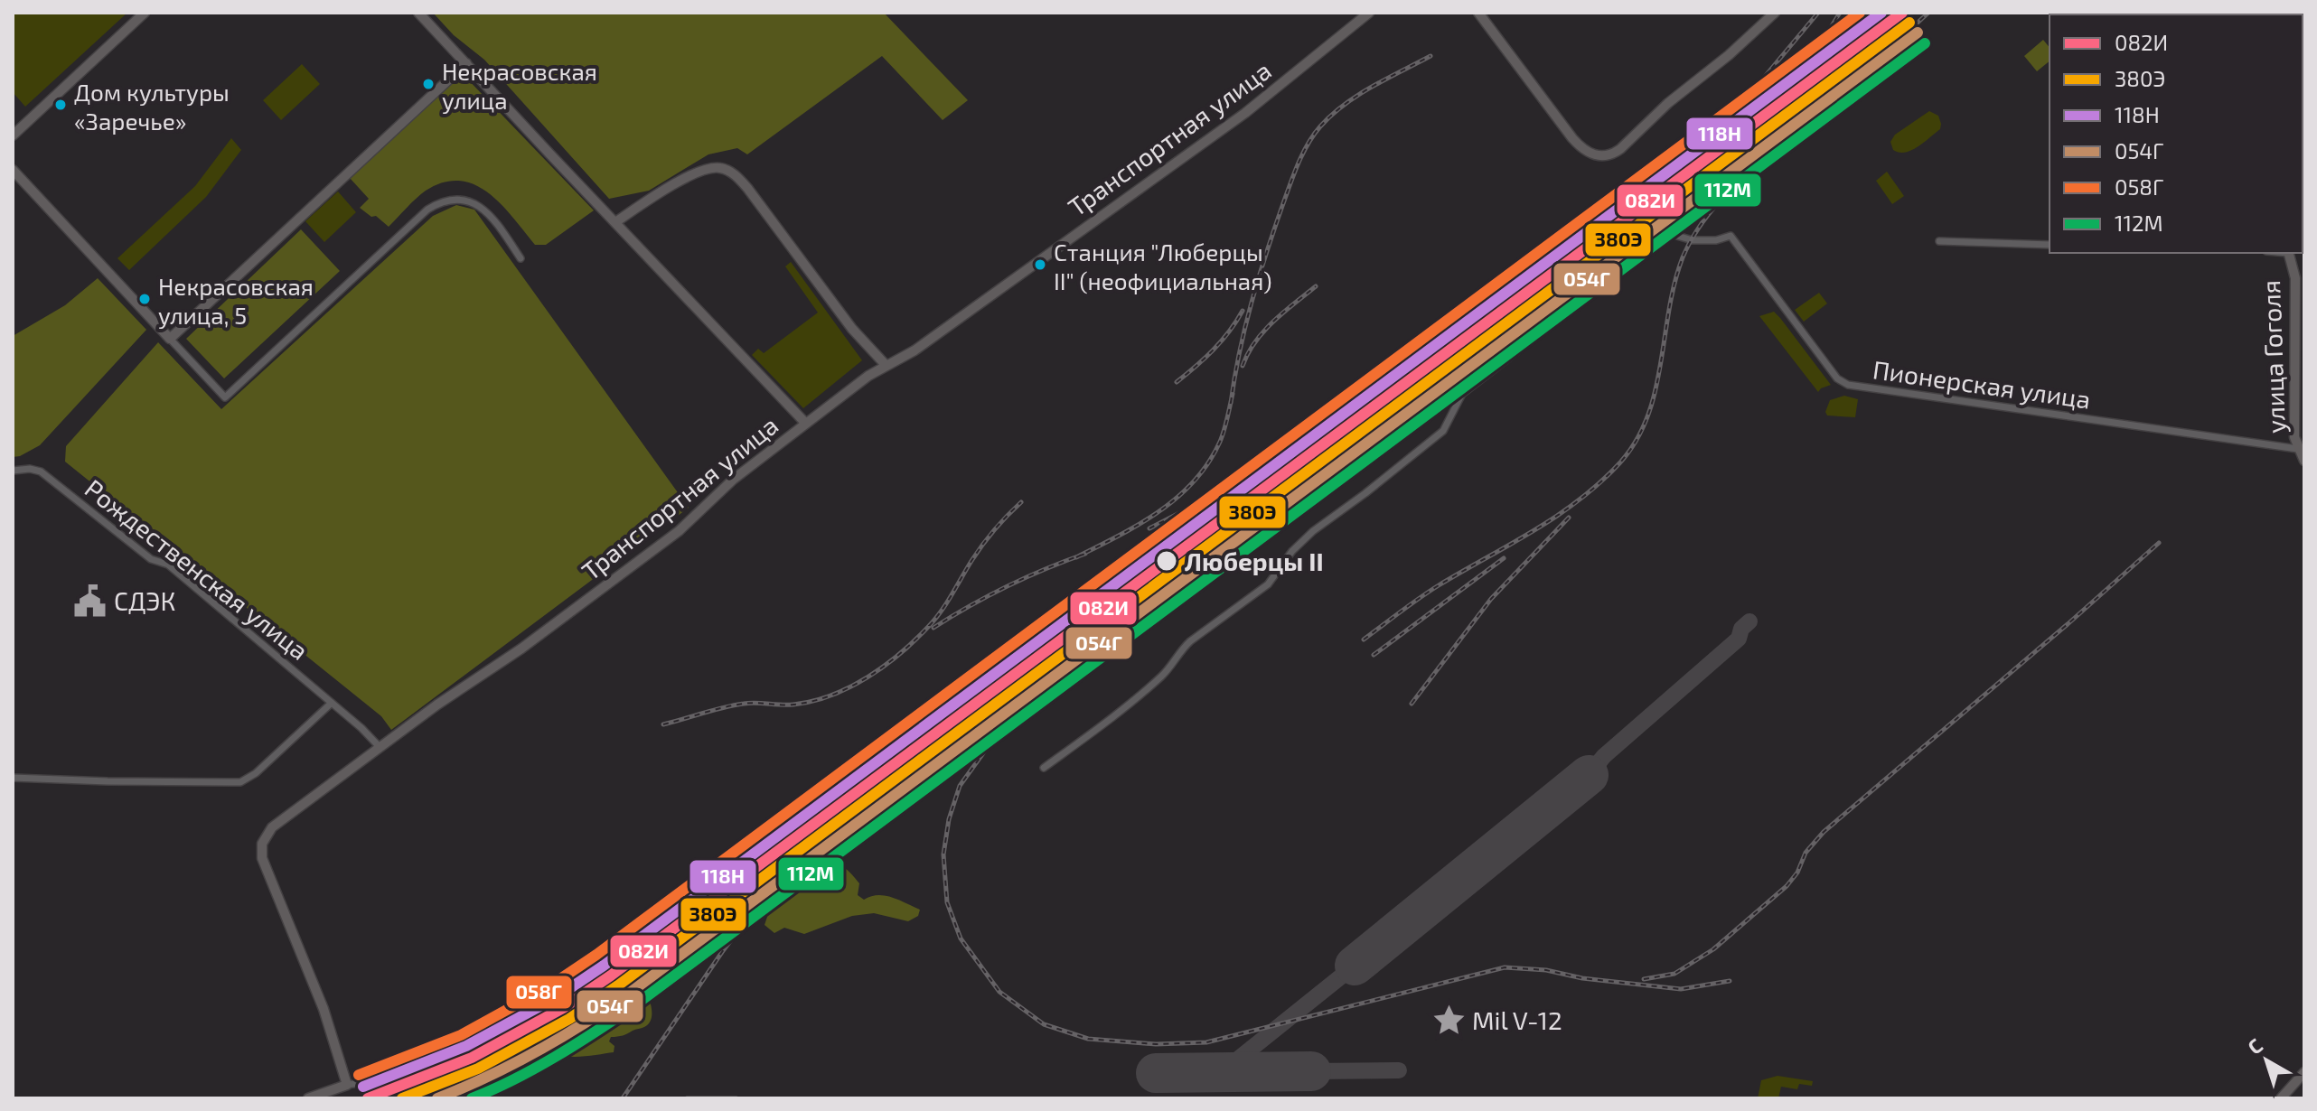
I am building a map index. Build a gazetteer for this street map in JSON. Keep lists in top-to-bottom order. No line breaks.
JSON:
{"streets":{"street":["Транспортная улица","улица Гоголя","Пионерская улица","Рождественская улица"]},"crossings":[["Транспортная улица","Рождественская улица"],["улица Гоголя","Пионерская улица"]],"places":{"other":["Некрасовская улица","Дом культуры «Заречье»","Станция \"Люберцы II\" (неофициальная)","Некрасовская улица, 5","Люберцы II"],"public building":["СДЭК"],"place":["Mil V-12"]},"lines":["transit line 082И","transit line 118Н","transit line 058Г","transit line 380Э","transit line 054Г","transit line 112М"],"legend":["082И","380Э","118Н","054Г","058Г","112М"],"north":"top left"}
